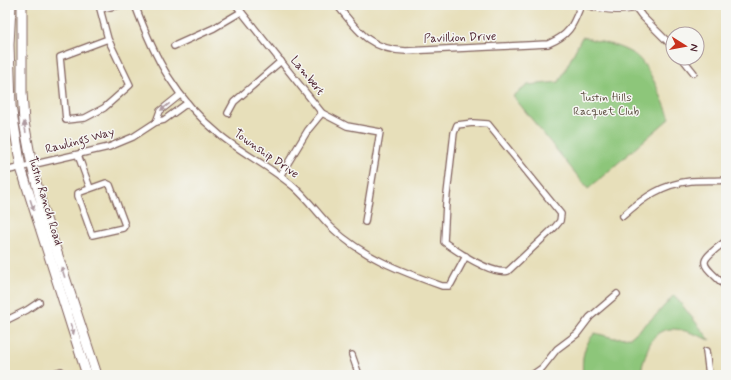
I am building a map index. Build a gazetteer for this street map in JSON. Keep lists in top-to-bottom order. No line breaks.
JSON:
{"streets":{"main road":["Tustin Ranch Road"],"street":["Pavillion Drive","Lambert","Rawlings Way","Township Drive"]},"crossings":[["Rawlings Way","Township Drive"],["Rawlings Way","Tustin Ranch Road"]],"parks":["Tustin Hills Racquet Club"],"north":"right"}
